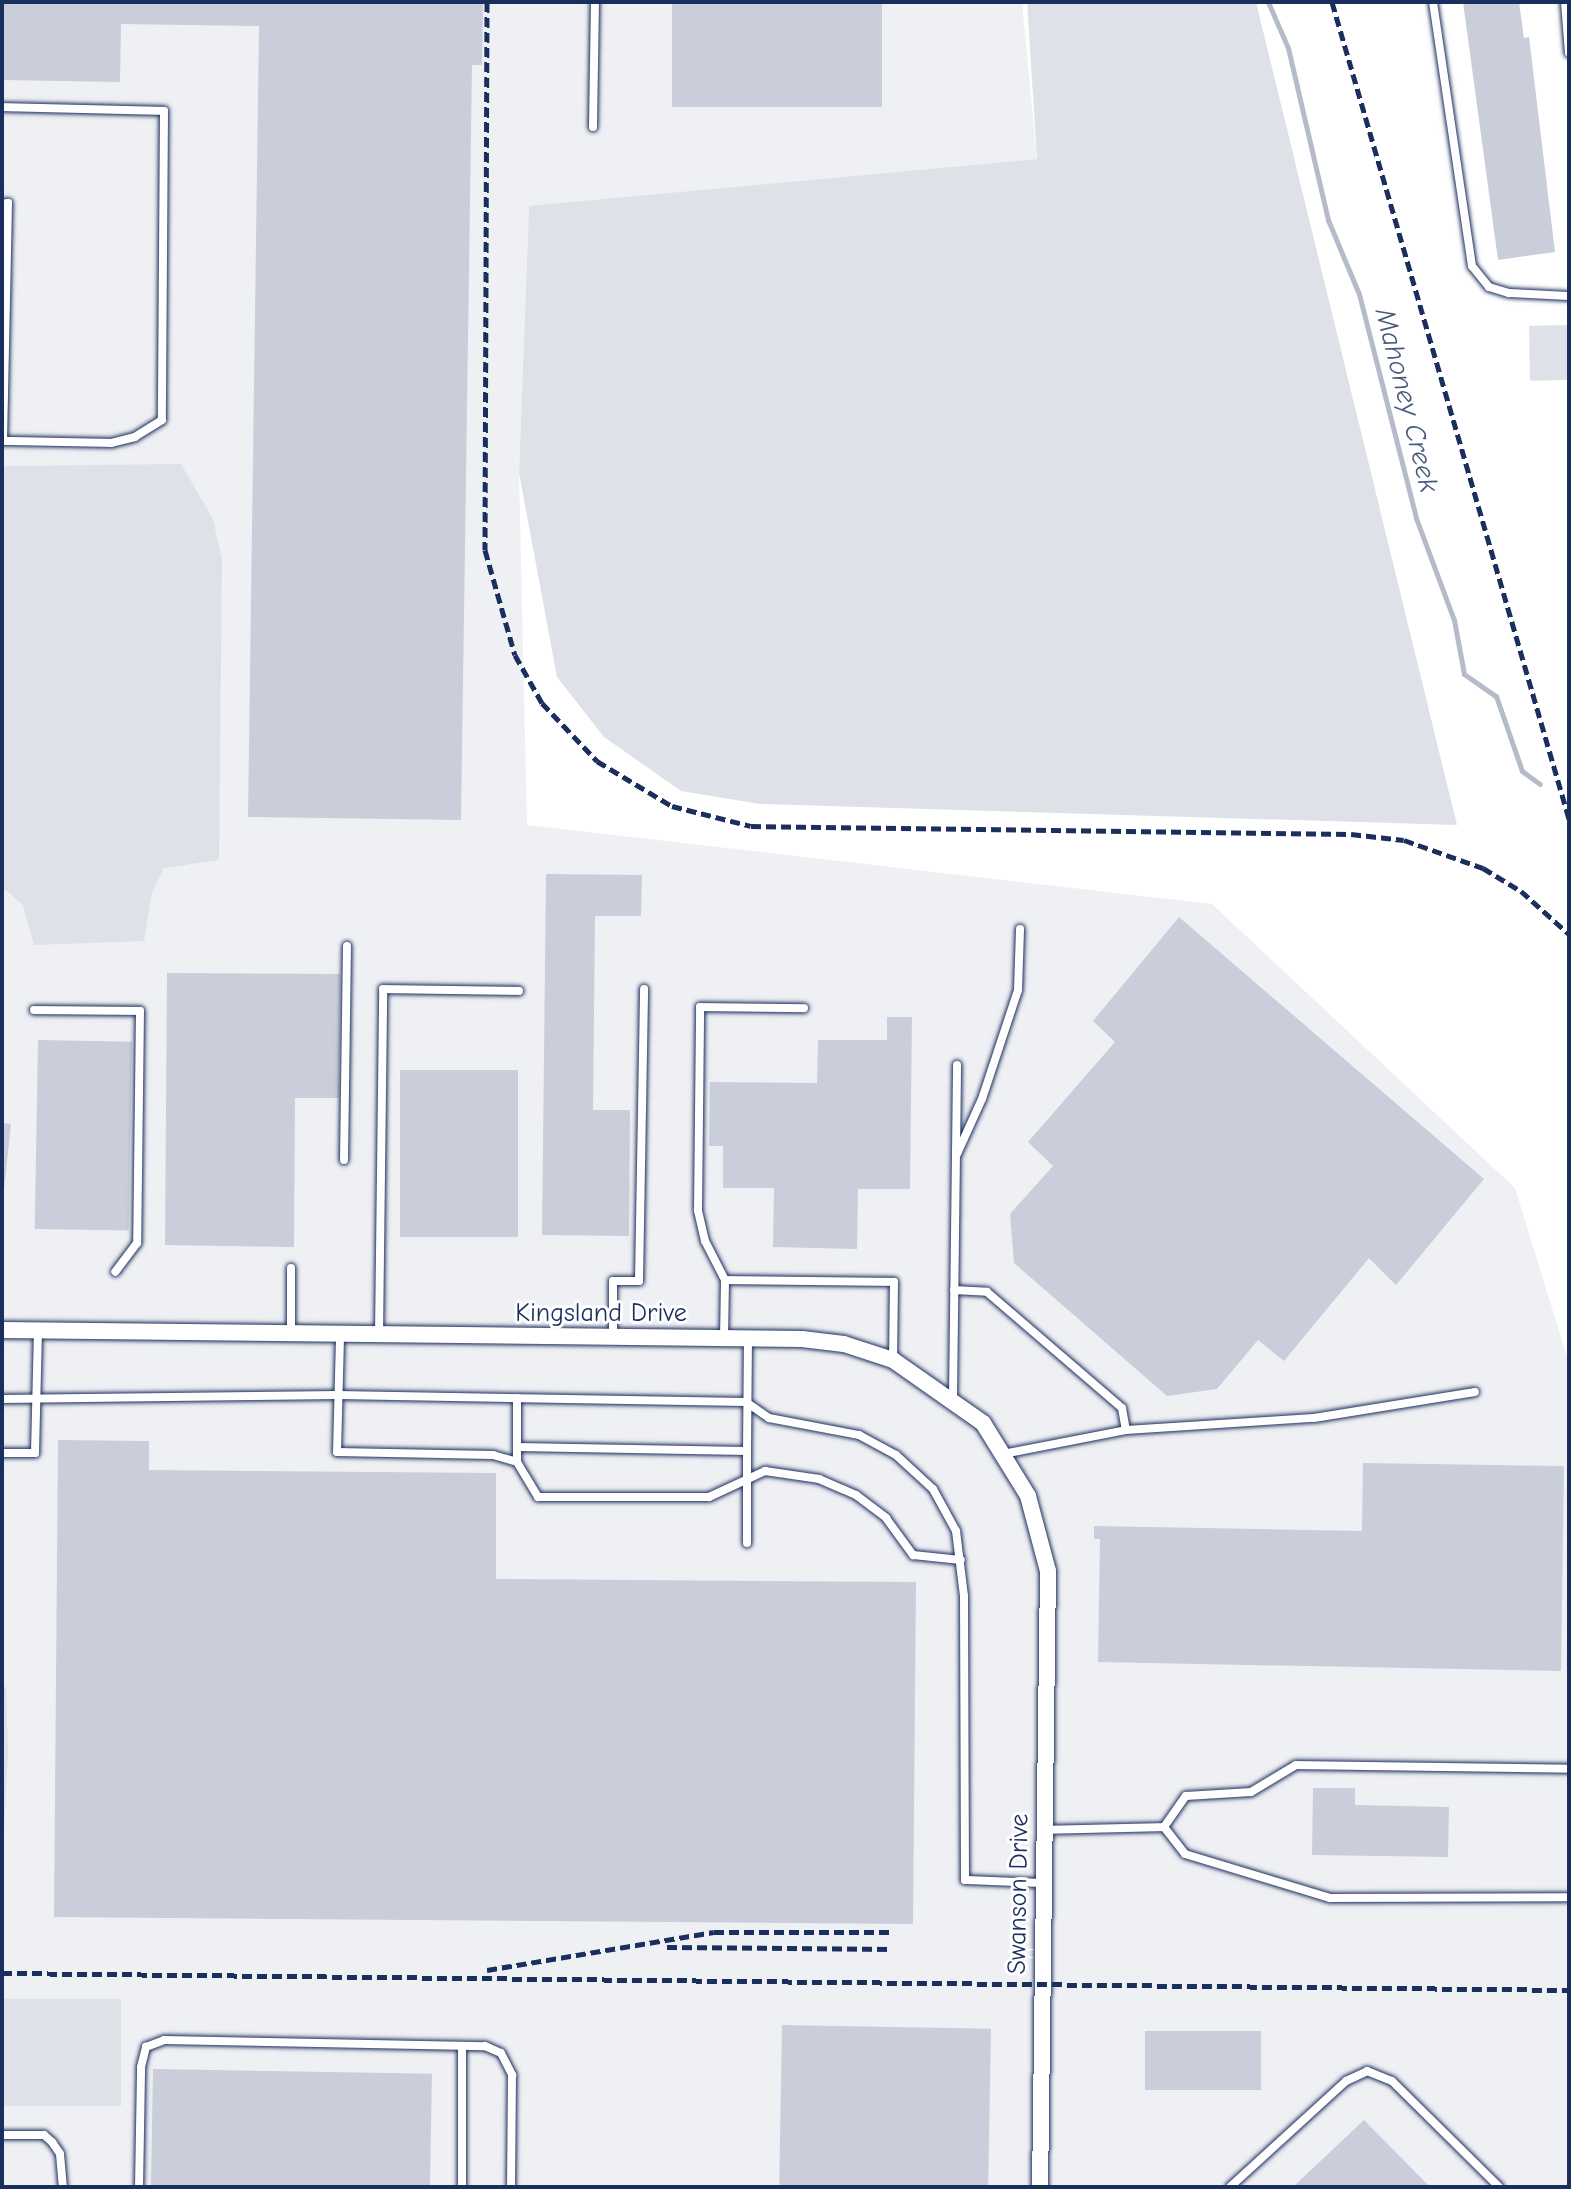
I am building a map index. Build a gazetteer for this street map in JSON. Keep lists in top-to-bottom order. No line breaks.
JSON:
{"streets":{"street":["Kingsland Drive","Swanson Drive"]},"crossings":[["Kingsland Drive","Swanson Drive"]],"water":["Mahoney Creek"]}
